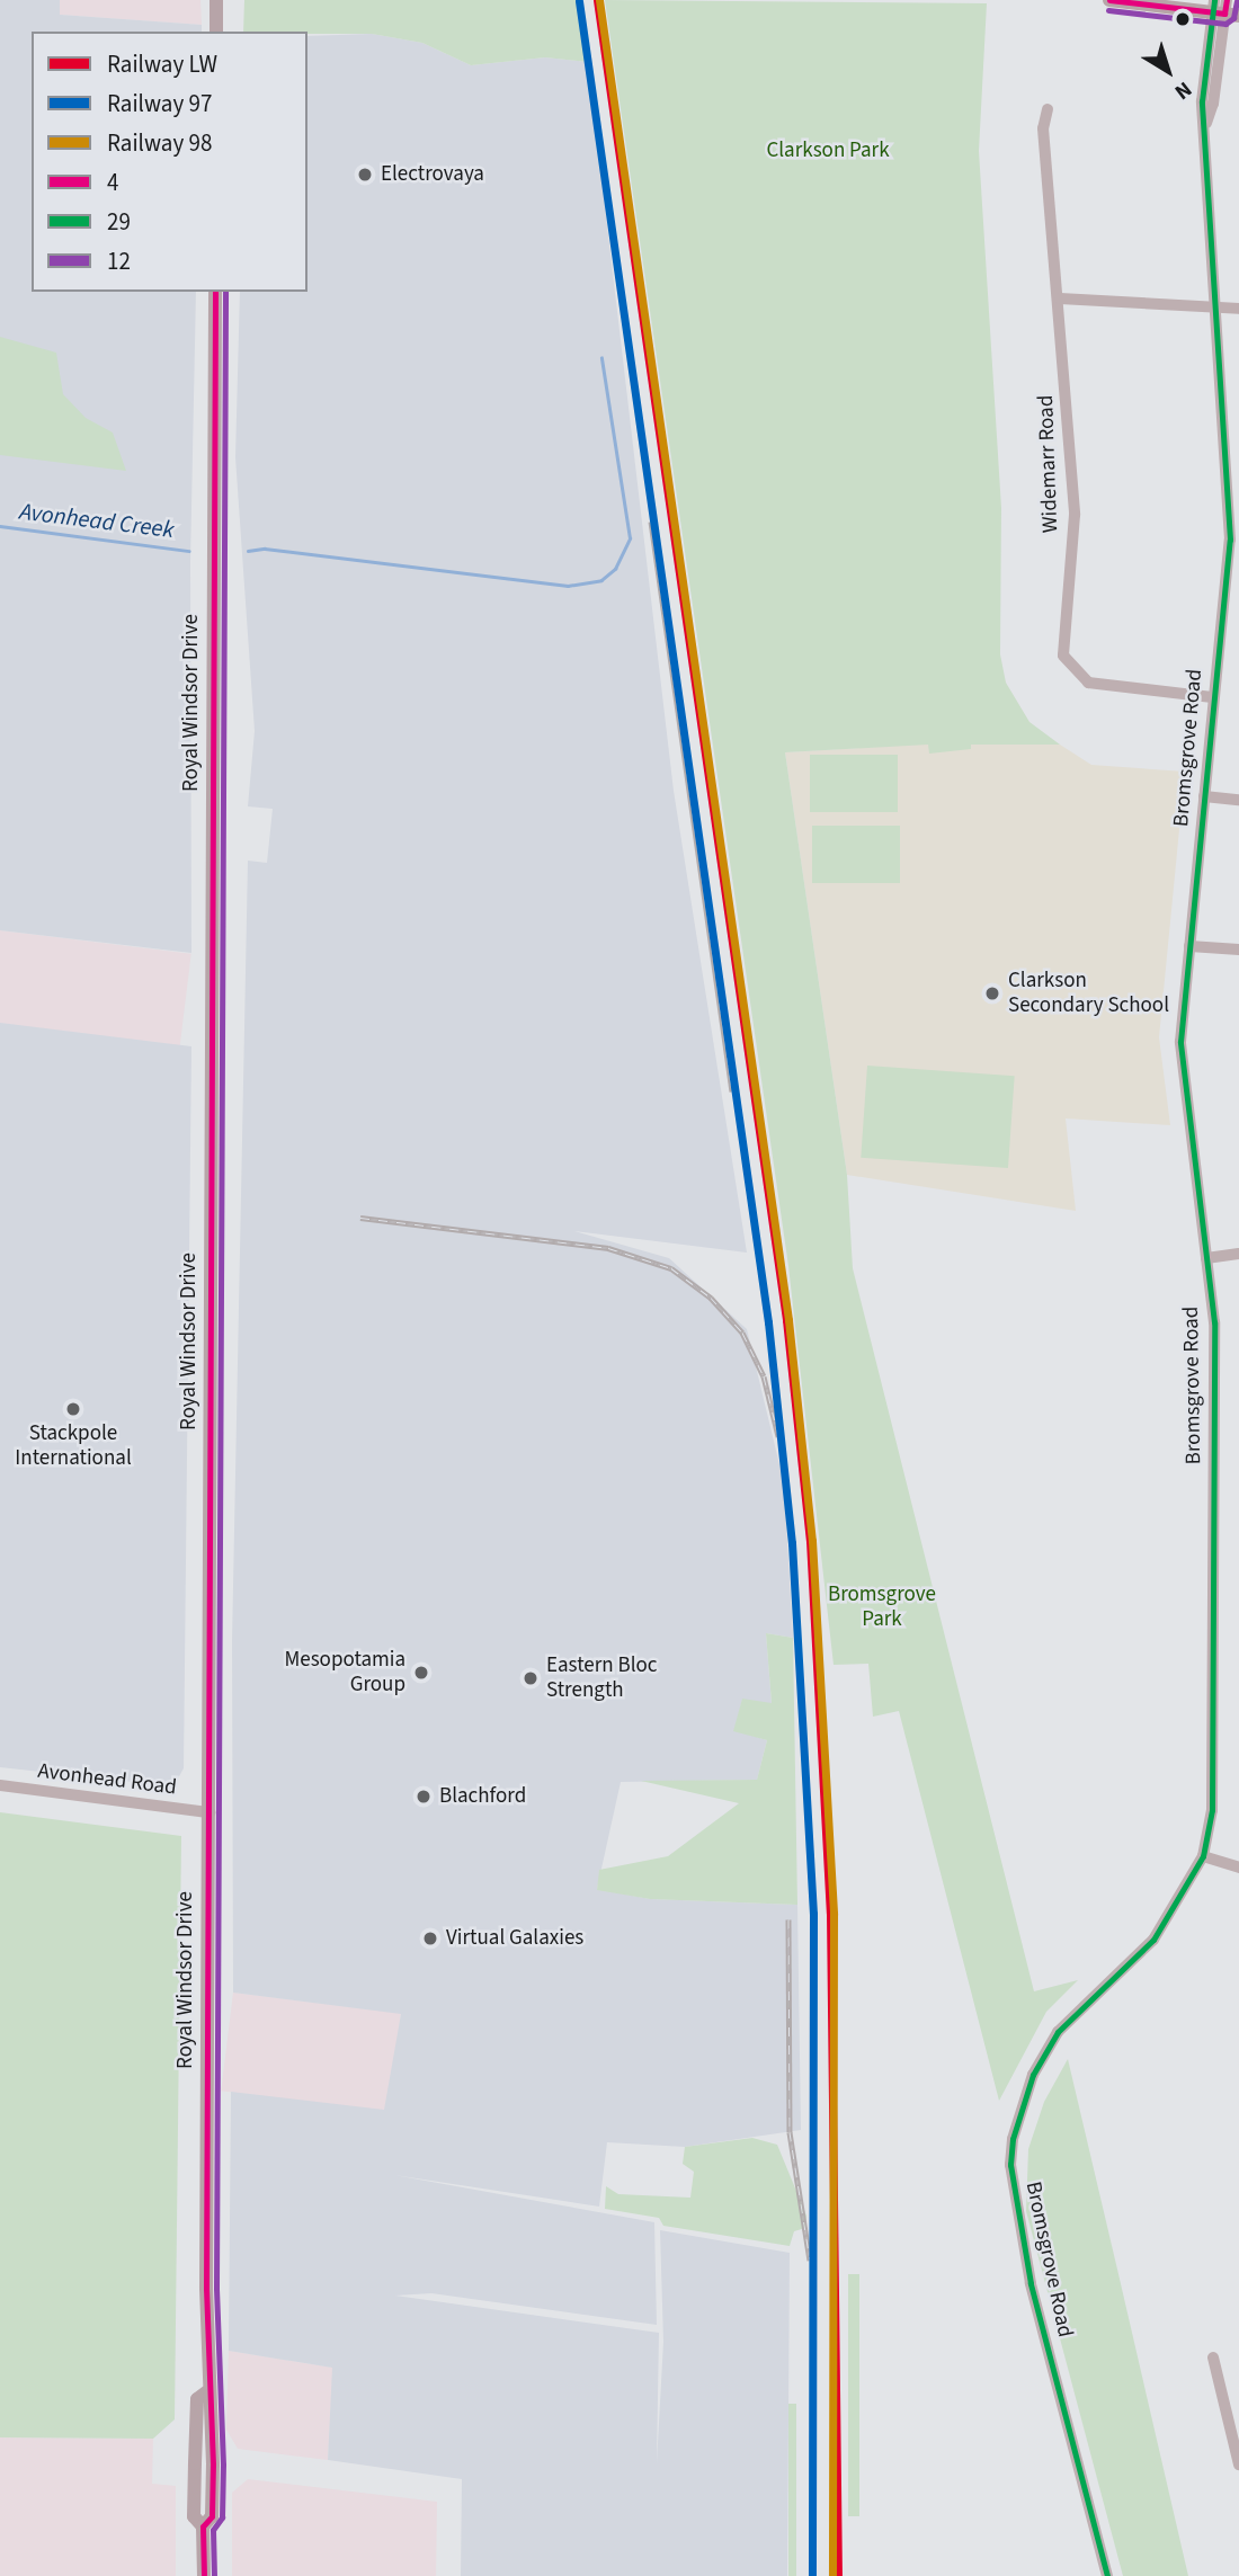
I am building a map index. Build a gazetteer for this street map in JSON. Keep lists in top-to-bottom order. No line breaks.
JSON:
{"streets":{"main road":["Royal Windsor Drive"],"street":["Widemarr Road","Bromsgrove Road","Avonhead Road"]},"crossings":[["Widemarr Road","Bromsgrove Road"],["Royal Windsor Drive","Avonhead Road"]],"water":["Avonhead Creek"],"parks":["Clarkson Park","Bromsgrove Park"],"places":["Electrovaya","Clarkson Secondary School","Stackpole International","Mesopotamia Group","Eastern Bloc Strength","Blachford","Virtual Galaxies"],"lines":["rail line LW","rail line 98","transit line 4","transit line 29","rail line 97","transit line 12"],"legend":["Railway LW","Railway 97","Railway 98","4","29","12"],"north":"bottom right"}
